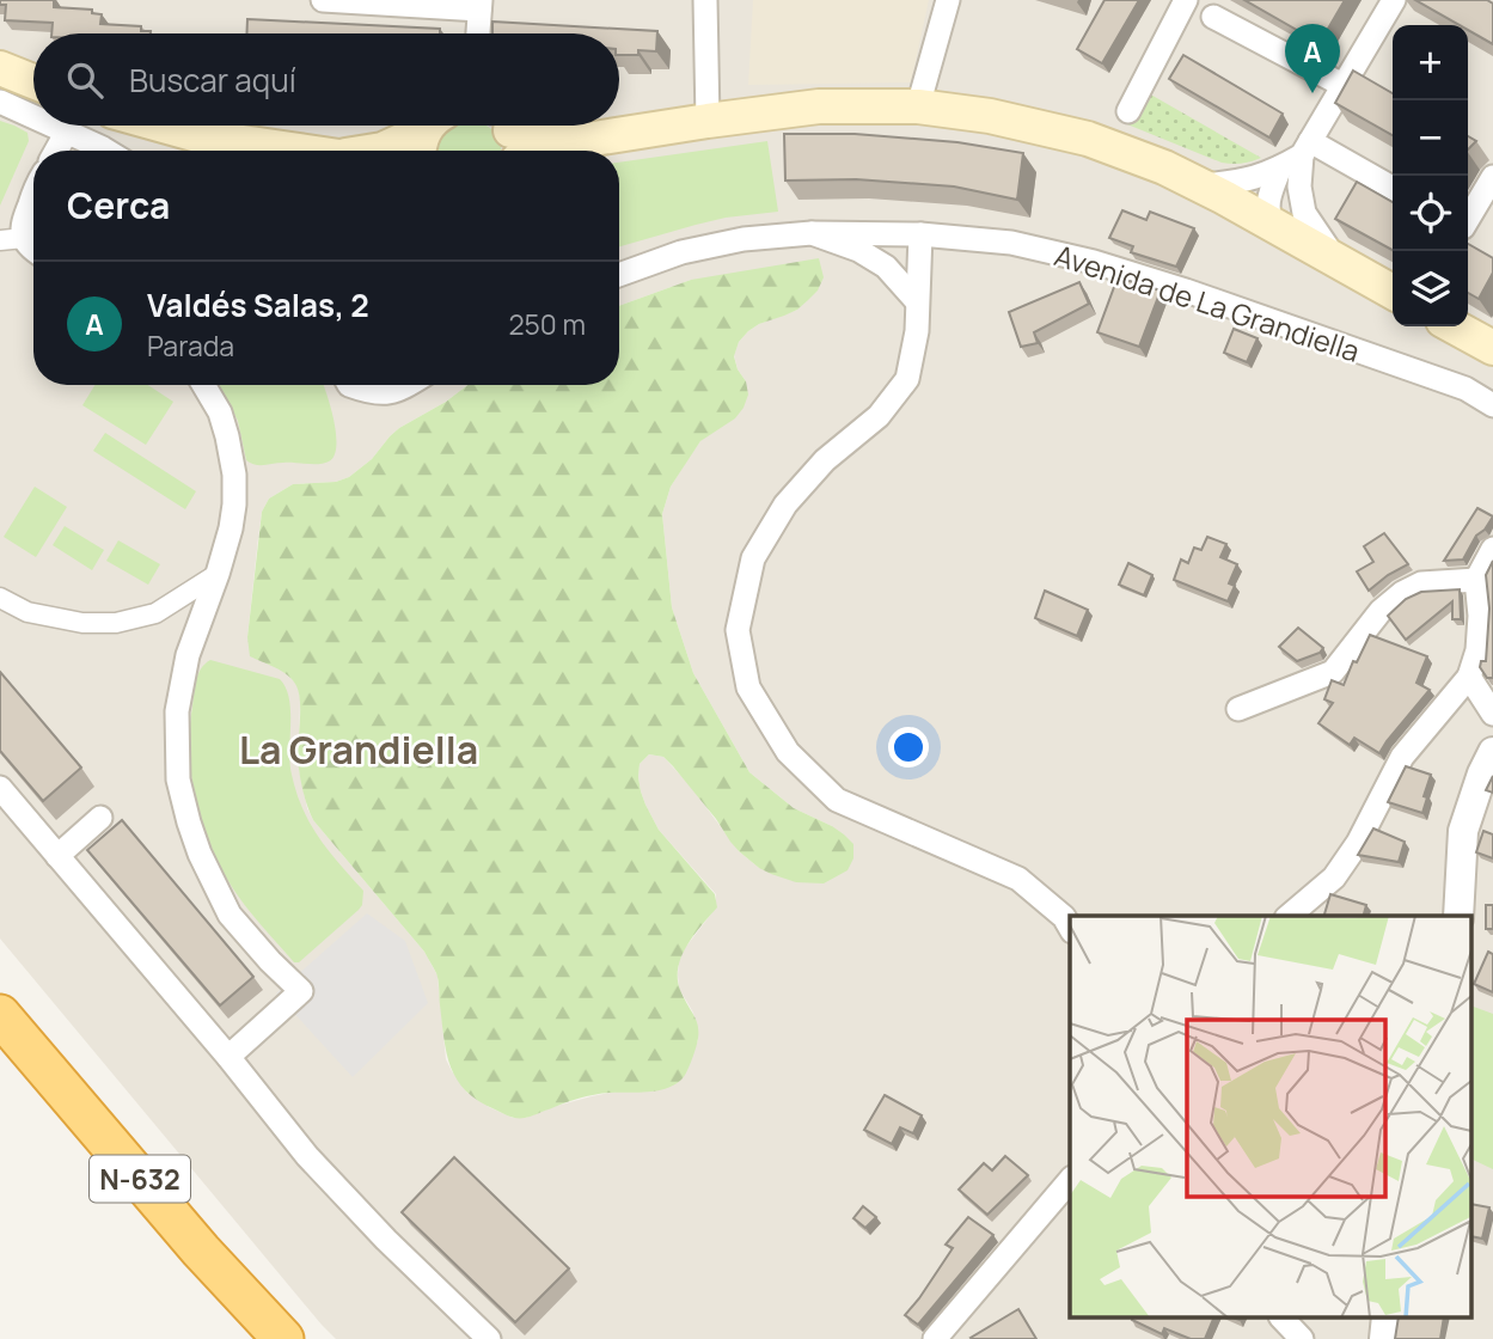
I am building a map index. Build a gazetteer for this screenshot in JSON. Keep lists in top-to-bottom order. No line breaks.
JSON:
{"streets":{"highway":["N-632"],"street":["Avenida de La Grandiella"]},"districts":["La Grandiella"],"page":{"pins":"A","map_buttons":["+","−"],"search":"Buscar aquí","heading":"Cerca","list":[{"mark":"A","name":"Valdés Salas, 2","note":"Parada","value":"250 m"}]}}
